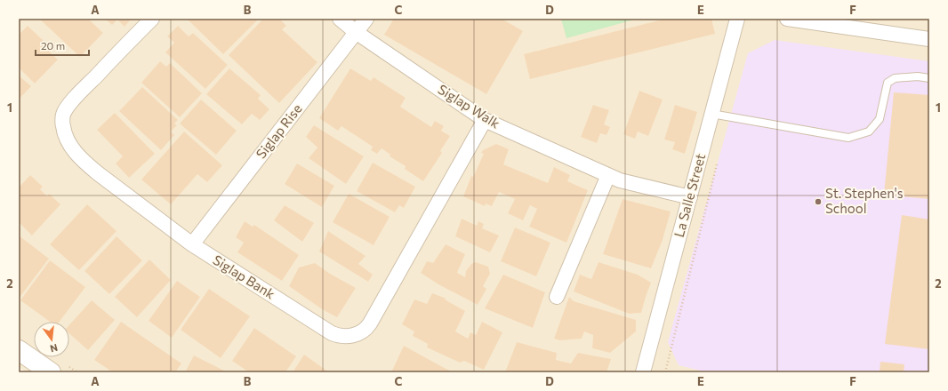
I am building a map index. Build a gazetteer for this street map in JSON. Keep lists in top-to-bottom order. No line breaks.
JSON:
{"streets":{"street":["Siglap Walk","Siglap Rise","La Salle Street","Siglap Bank"]},"crossings":[["Siglap Walk","Siglap Rise"],["Siglap Walk","La Salle Street"],["Siglap Walk","Siglap Bank"],["Siglap Rise","Siglap Bank"]],"places":["St. Stephen's School"],"scale_bar":"20 m","north":"bottom","grid":{"columns":["A","B","C","D","E","F"],"rows":["1","2"]}}
